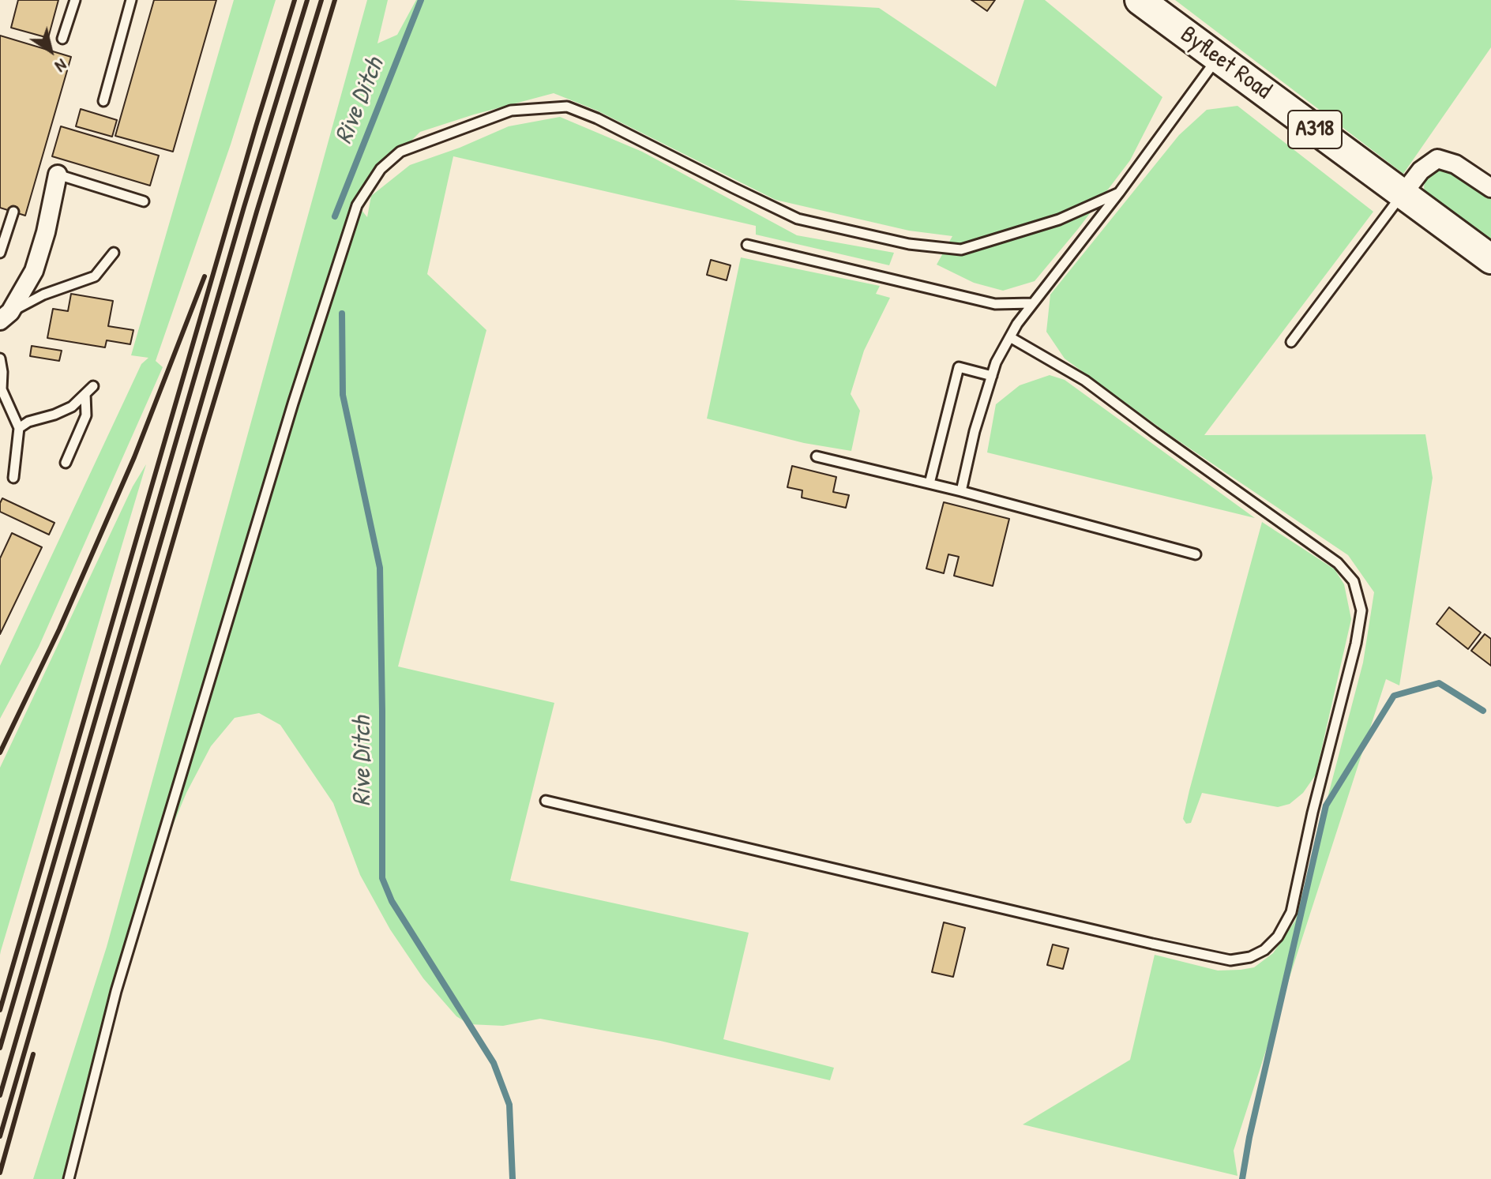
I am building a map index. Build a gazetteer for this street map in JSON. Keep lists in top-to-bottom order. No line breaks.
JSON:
{"streets":{"main road":["Byfleet Road","A318"]},"water":["Rive Ditch"],"north":"bottom right"}
